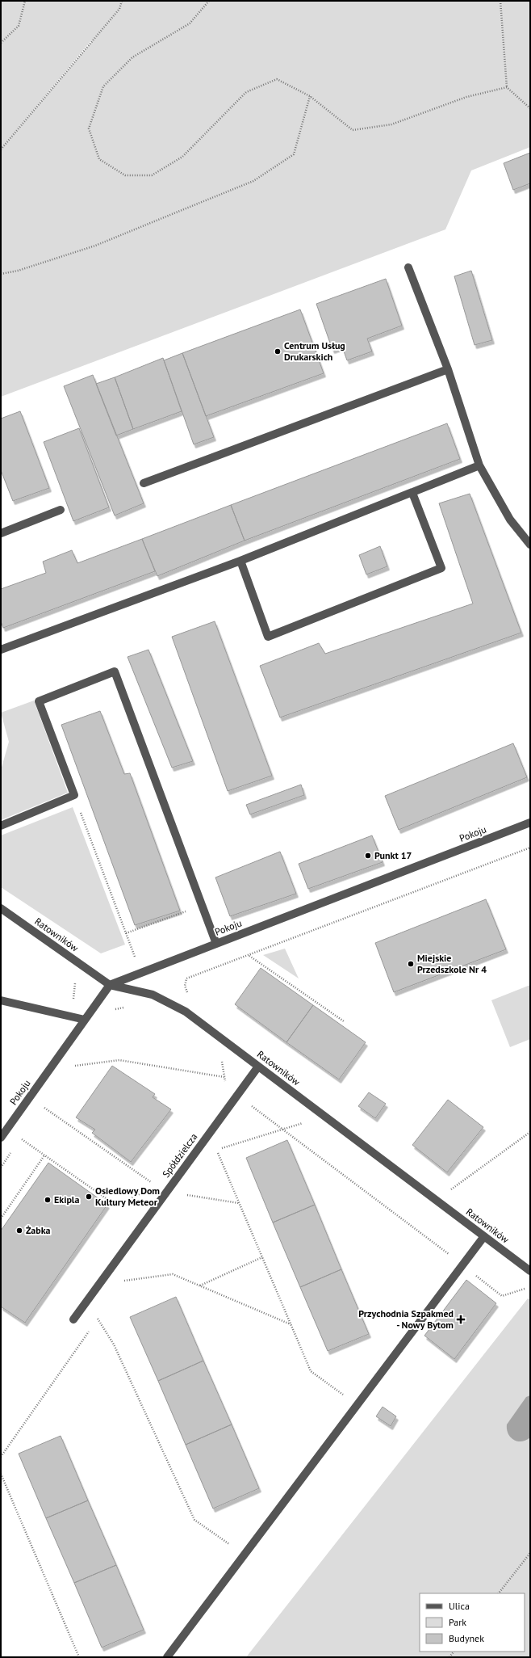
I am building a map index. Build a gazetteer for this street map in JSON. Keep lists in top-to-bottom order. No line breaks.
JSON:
{"streets":{"street":["Pokoju","Ratowników","Spółdzielcza"]},"crossings":[["Pokoju","Ratowników"],["Ratowników","Spółdzielcza"]],"places":{"other":["Centrum Usług Drukarskich","Punkt 17","Miejskie Przedszkole Nr 4","Osiedlowy Dom Kultury Meteor","Ekipla","Żabka"],"health":["Przychodnia Szpakmed - Nowy Bytom"]},"legend":["Ulica","Park","Budynek"]}
